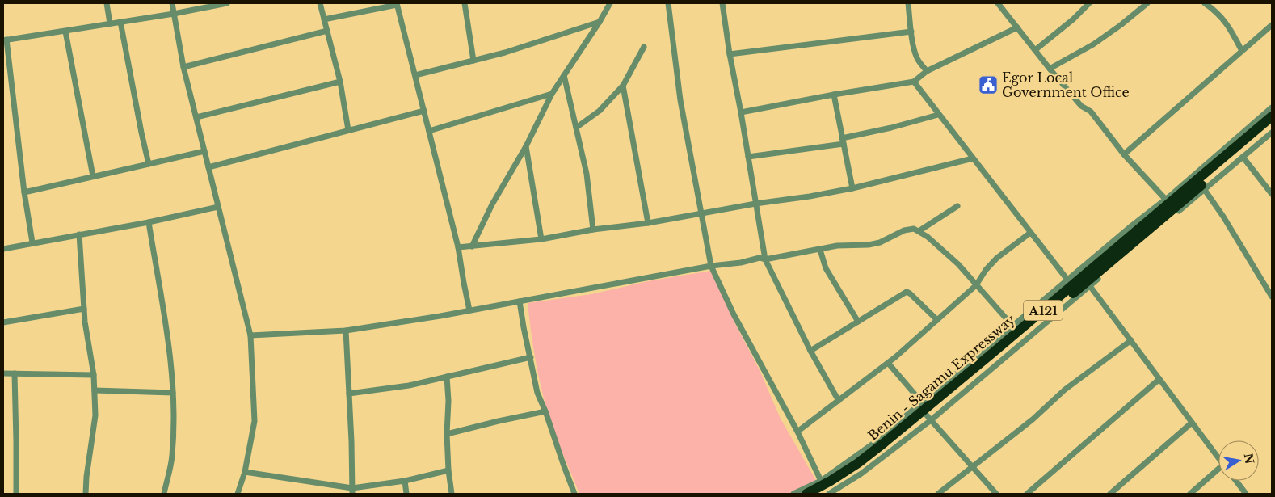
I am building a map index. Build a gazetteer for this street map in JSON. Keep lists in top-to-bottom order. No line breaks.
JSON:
{"streets":{"highway":["A121","Benin - Sagamu Expressway"]},"crossings":[["A121","Benin - Sagamu Expressway"]],"places":{"public building":["Egor Local Government Office"]},"north":"right"}
